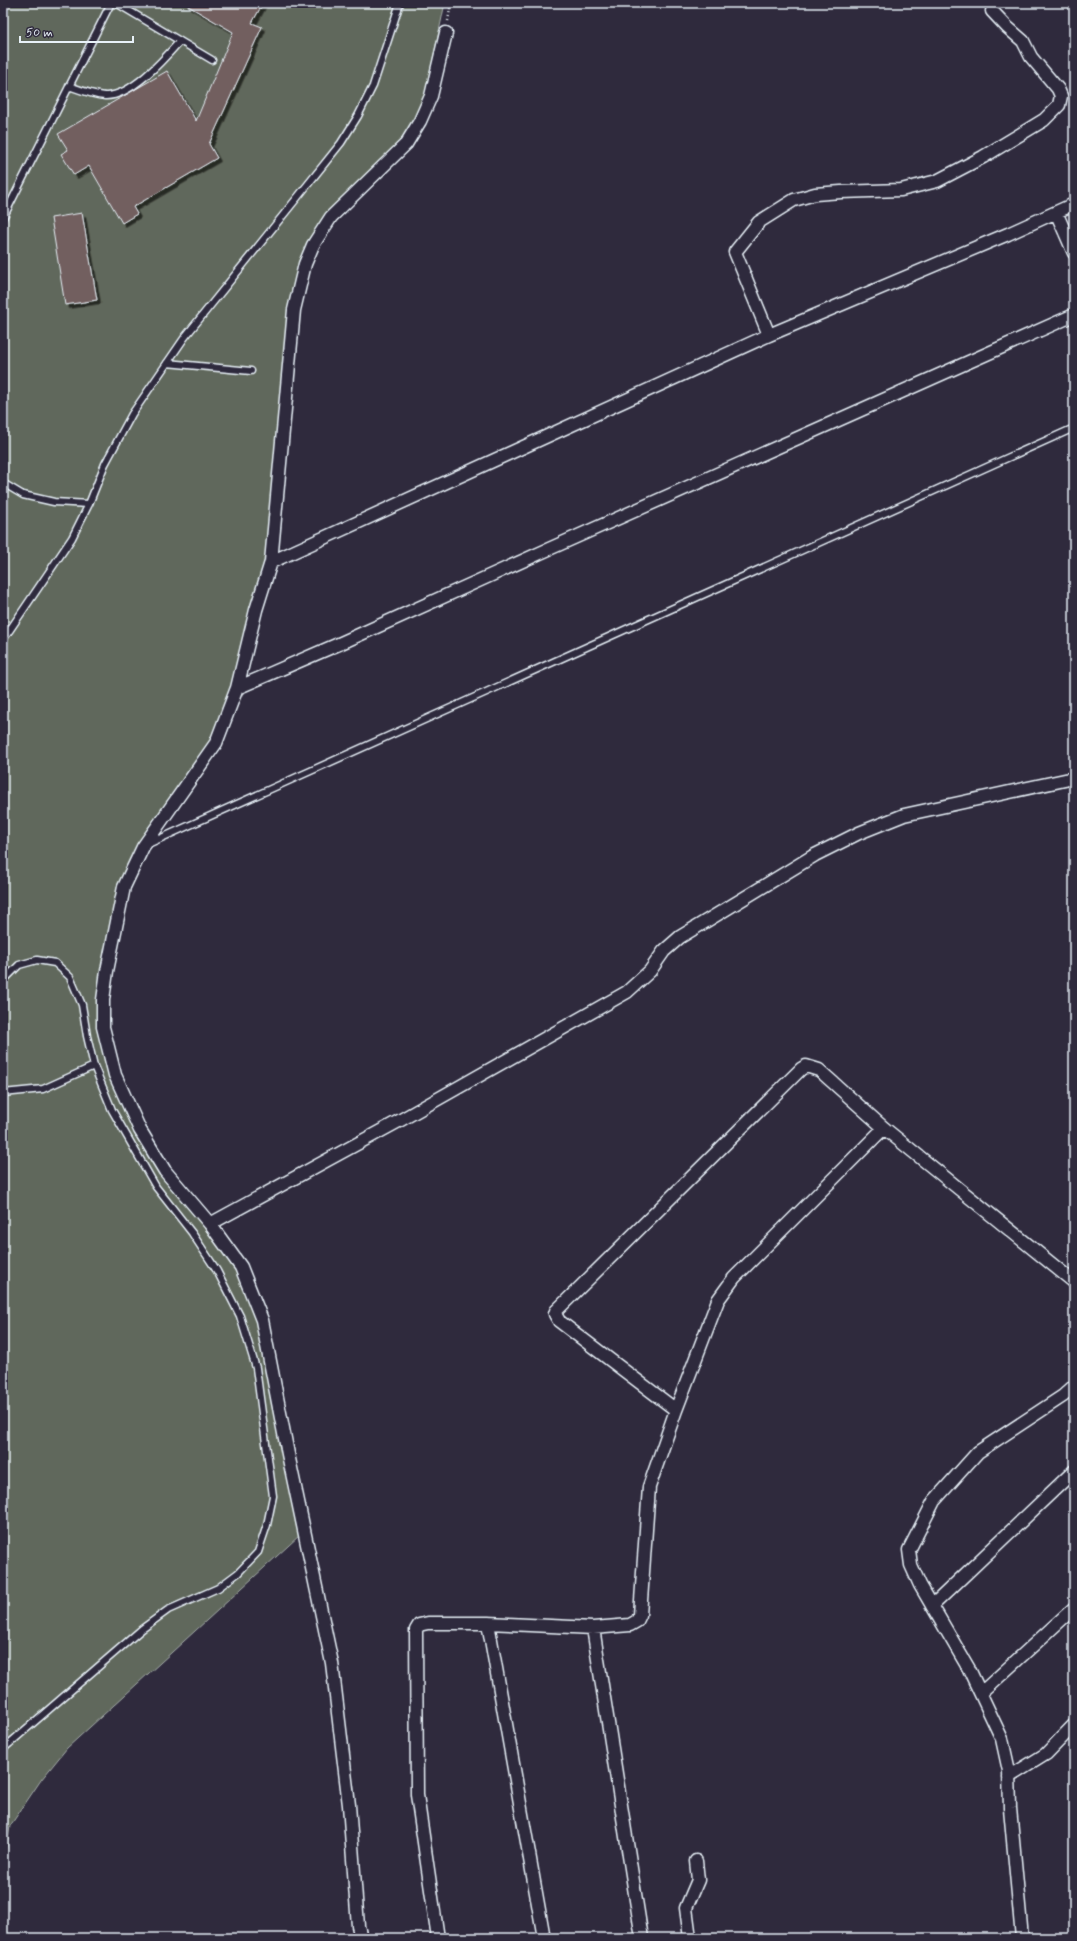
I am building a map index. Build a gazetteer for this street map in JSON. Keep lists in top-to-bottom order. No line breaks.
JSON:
{"scale_bar":"50 m"}
